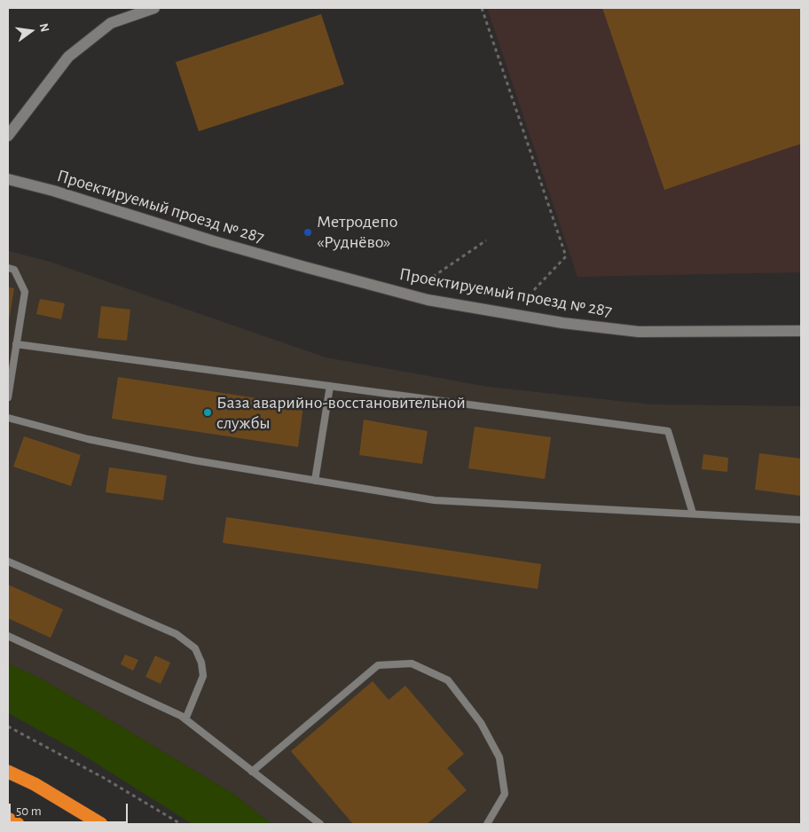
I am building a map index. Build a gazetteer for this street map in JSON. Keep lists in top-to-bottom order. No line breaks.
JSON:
{"streets":{"street":["Проектируемый проезд № 287"]},"places":["Метродепо «Руднёво»","База аварийно-восстановительной службы"],"scale_bar":"50 m","north":"right"}
